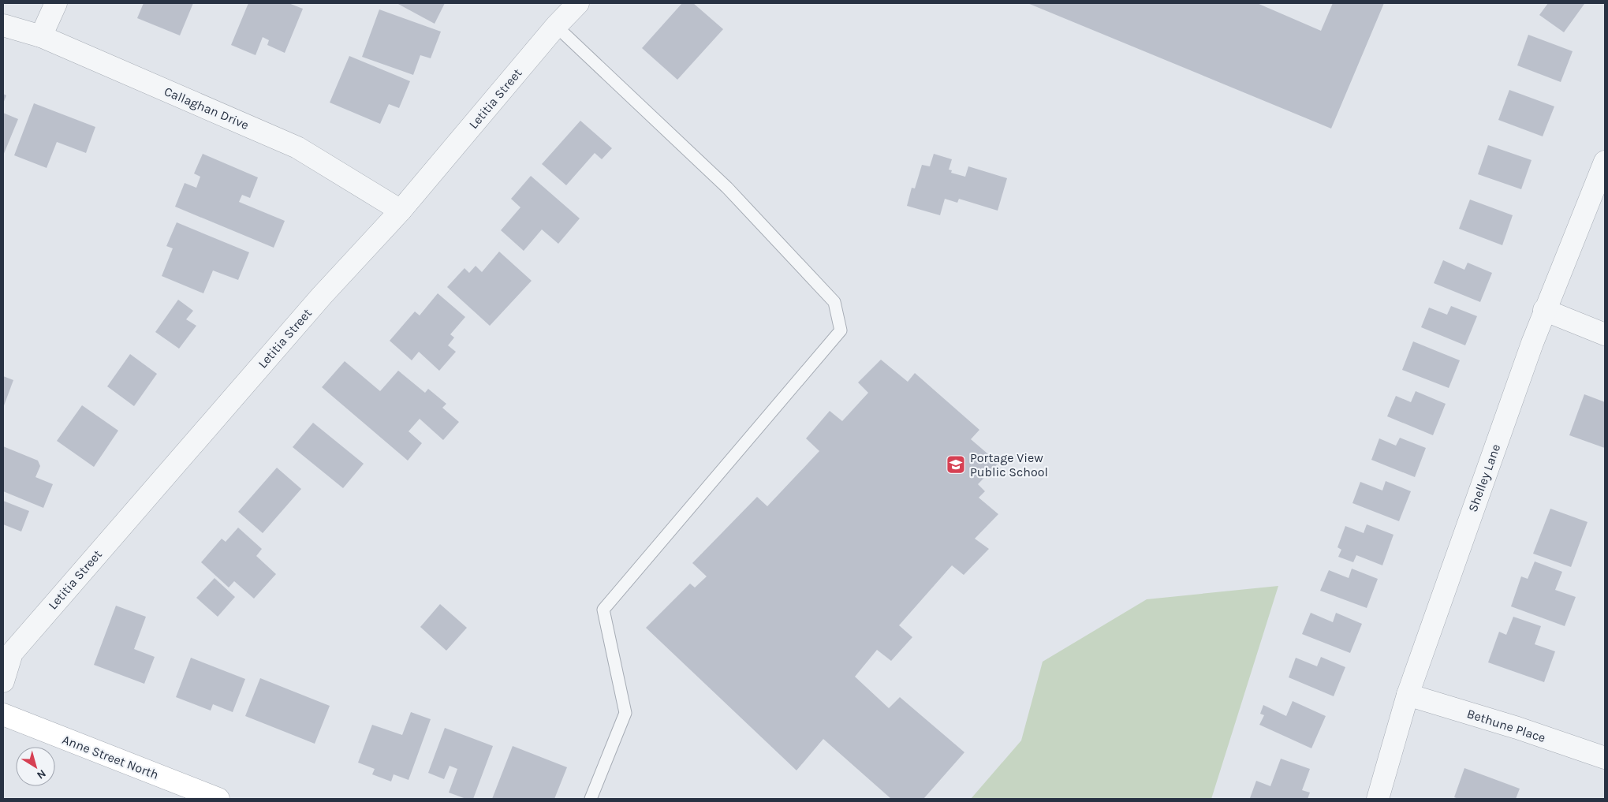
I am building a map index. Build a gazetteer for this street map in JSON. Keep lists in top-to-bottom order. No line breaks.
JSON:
{"streets":{"street":["Letitia Street","Callaghan Drive","Shelley Lane","Bethune Place","Anne Street North"]},"crossings":[["Letitia Street","Callaghan Drive"],["Shelley Lane","Bethune Place"]],"places":{"school or university":["Portage View Public School"]},"north":"bottom right"}
